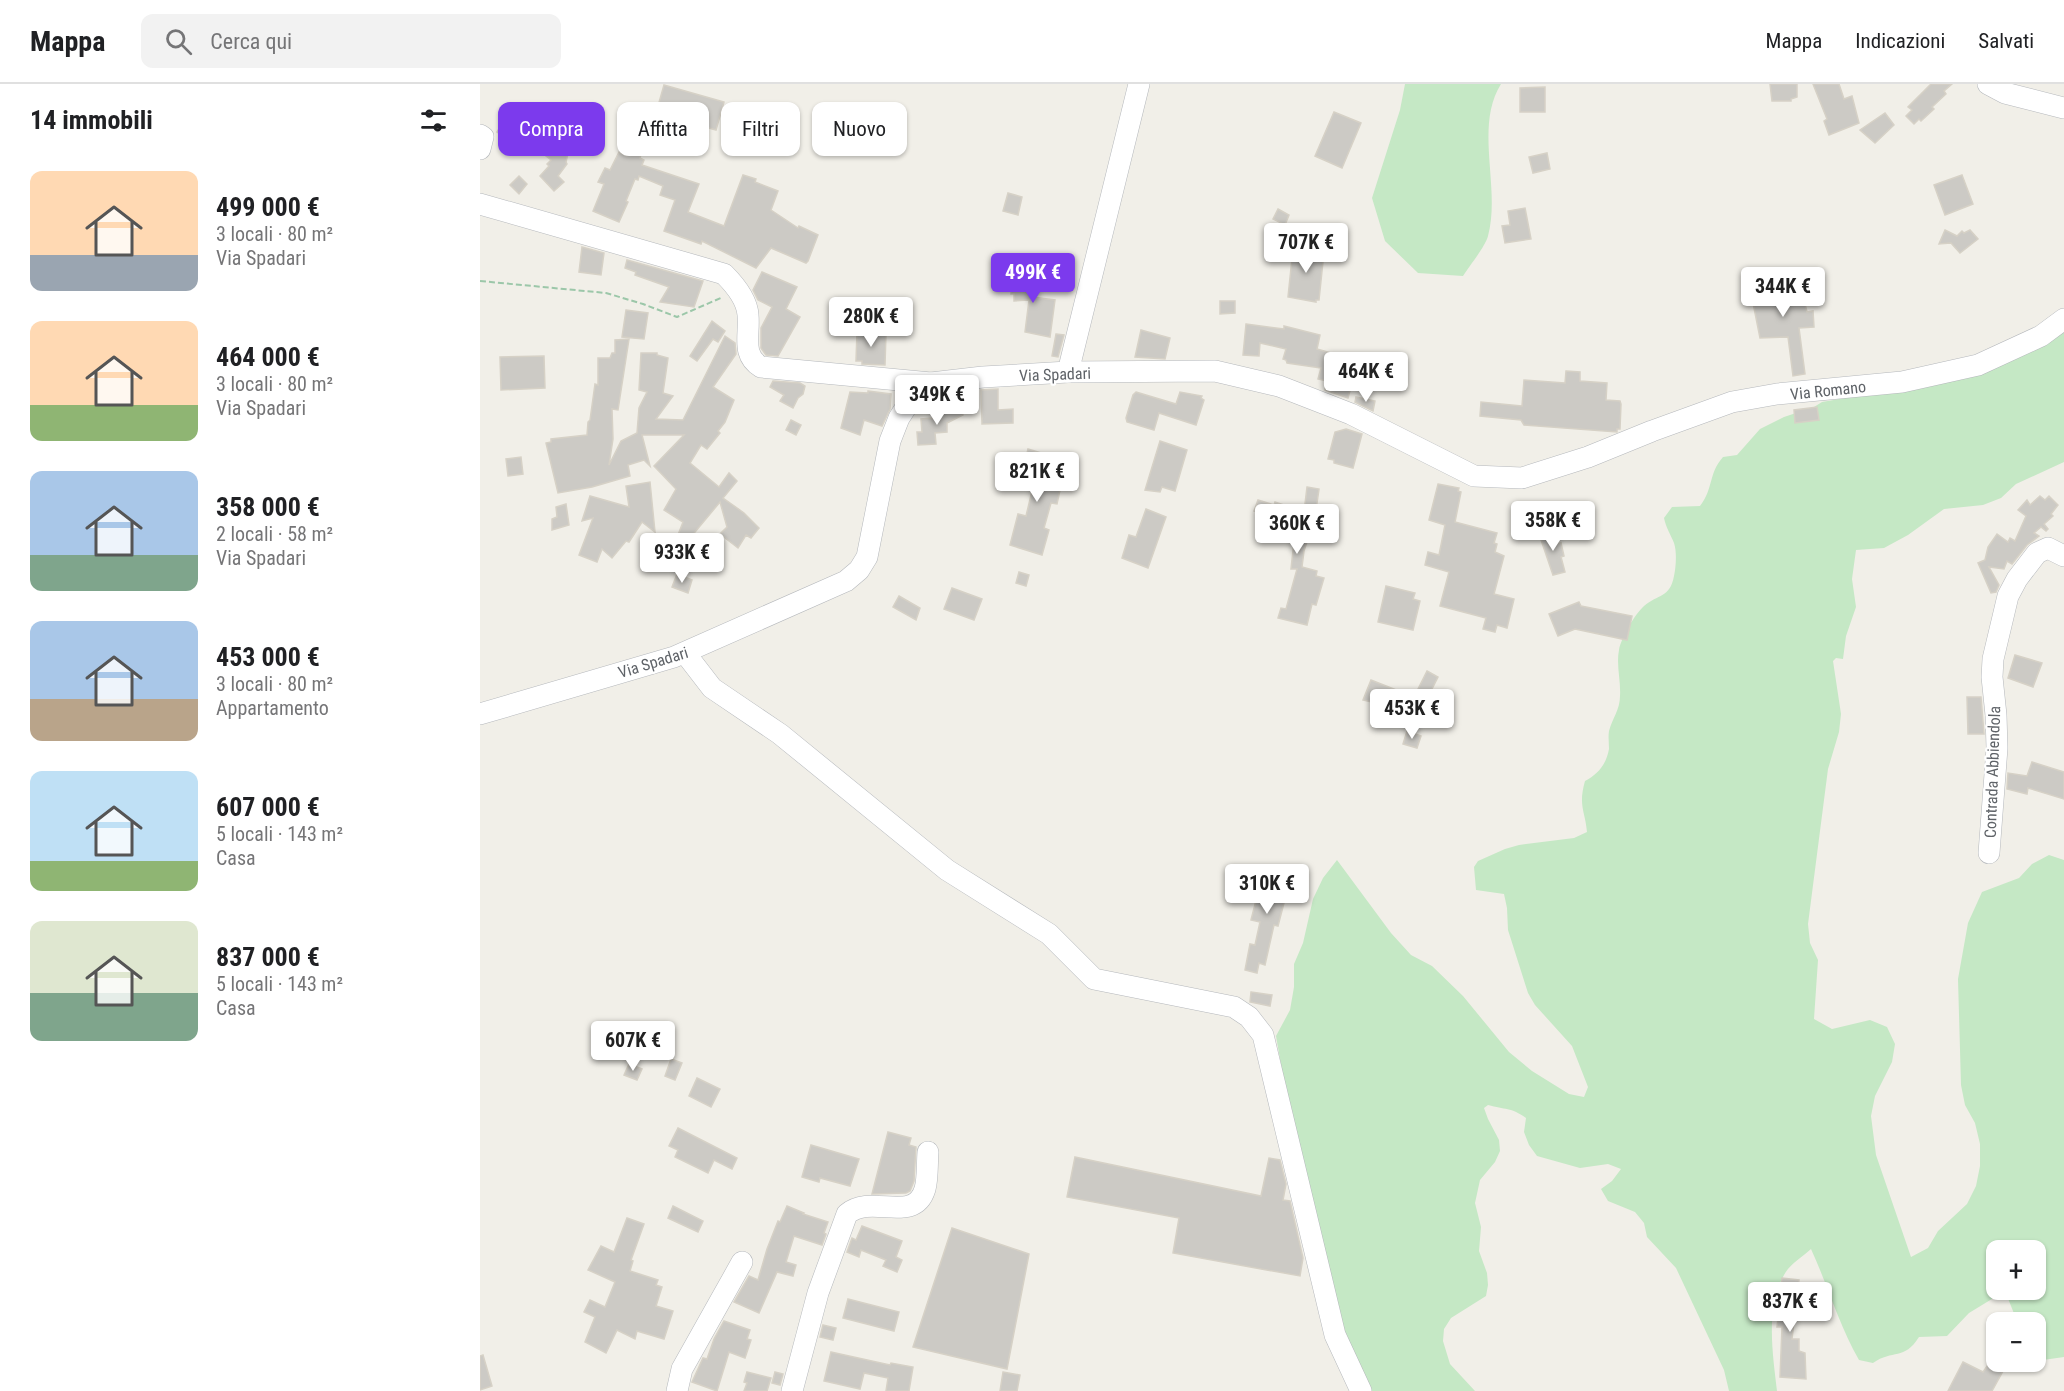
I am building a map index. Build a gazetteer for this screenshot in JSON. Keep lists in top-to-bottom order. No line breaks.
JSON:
{"streets":{"street":["Via Spadari","Via Romano","Contrada Abbiendola"]},"crossings":[["Via Spadari","Via Romano"]],"page":{"header":"Mappa","search":"Cerca qui","nav":["Mappa","Indicazioni","Salvati"],"heading":"14 immobili","chip":["Compra","Affitta","Filtri","Nuovo"],"list":[{"name":"499 000 €","note":"3 locali · 80 m² · Via Spadari"},{"name":"464 000 €","note":"3 locali · 80 m² · Via Spadari"},{"name":"358 000 €","note":"2 locali · 58 m² · Via Spadari"},{"name":"453 000 €","note":"3 locali · 80 m² · Appartamento"},{"name":"607 000 €","note":"5 locali · 143 m² · Casa"},{"name":"837 000 €","note":"5 locali · 143 m² · Casa"}],"price":["707K €","499K €","344K €","280K €","464K €","349K €","821K €","358K €","360K €","933K €","453K €","310K €","607K €","837K €"],"map_buttons":["+","−"]}}
